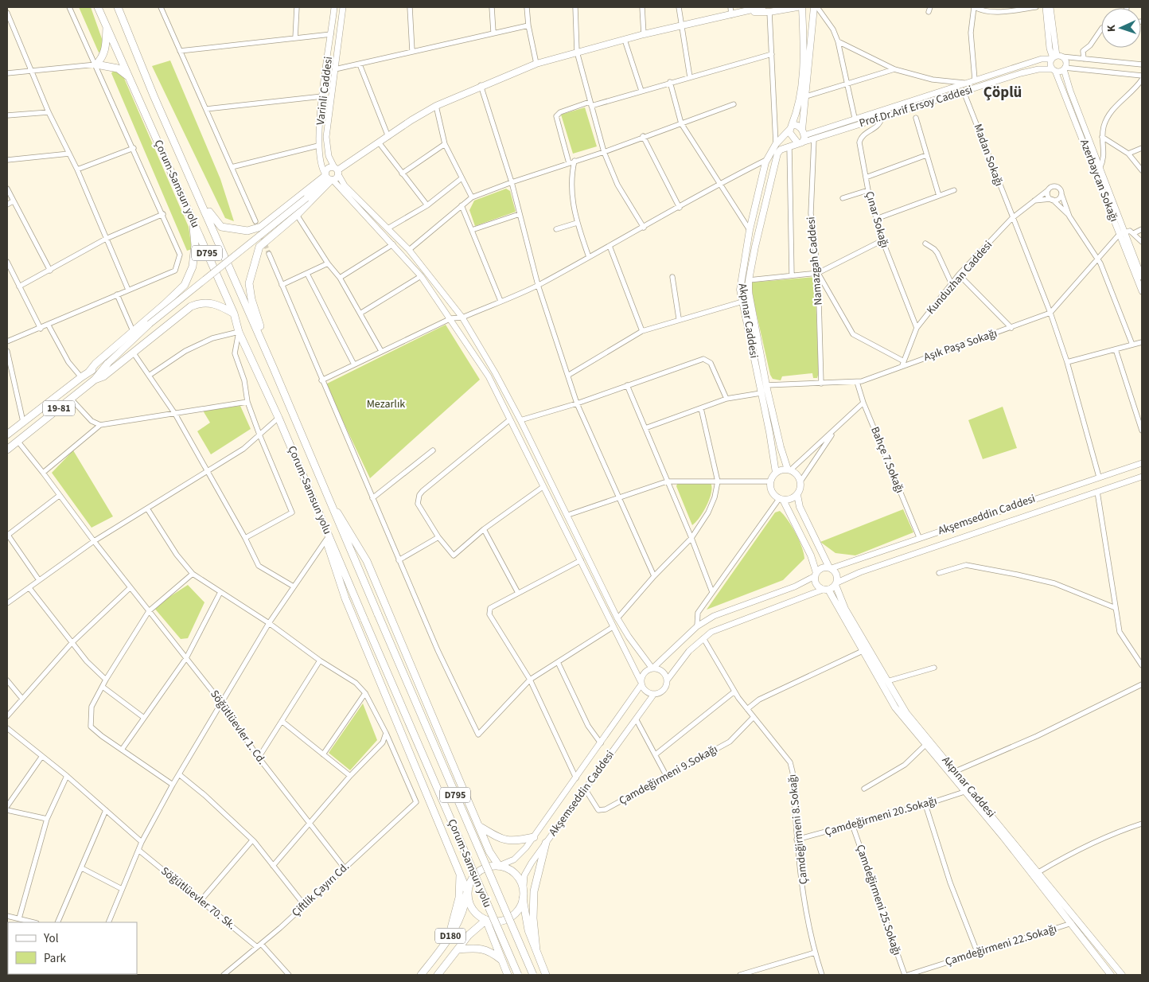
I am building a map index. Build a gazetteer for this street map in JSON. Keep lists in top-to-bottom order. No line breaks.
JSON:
{"streets":{"main road":["Çorum-Samsun yolu","D795","Akpınar Caddesi","19-81","D180"],"street":["Varinli Caddesi","Prof.Dr.Arif Ersoy Caddesi","Madan Sokağı","Azerbaycan Sokağı","Çınar Sokağı","Namazgah Caddesi","Kunduzhan Caddesi","Aşık Paşa Sokağı","Bahçe 7.Sokağı","Akşemseddin Caddesi","Söğütlüevler 1. Cd.","Çamdeğirmeni 9.Sokağı","Çamdeğirmeni 20.Sokağı","Çamdeğirmeni 8.Sokağı","Çiftlik Çayırı Cd.","Söğütlüevler 70. Sk.","Çamdeğirmeni 25.Sokağı","Çamdeğirmeni 22.Sokağı"]},"crossings":[["Varinli Caddesi","Akşemseddin Caddesi"],["Prof.Dr.Arif Ersoy Caddesi","Madan Sokağı"],["Prof.Dr.Arif Ersoy Caddesi","Azerbaycan Sokağı"],["Prof.Dr.Arif Ersoy Caddesi","Çınar Sokağı"],["Prof.Dr.Arif Ersoy Caddesi","Namazgah Caddesi"],["Prof.Dr.Arif Ersoy Caddesi","Akpınar Caddesi"],["Madan Sokağı","Kunduzhan Caddesi"],["Madan Sokağı","Aşık Paşa Sokağı"],["Madan Sokağı","Akşemseddin Caddesi"],["Azerbaycan Sokağı","Aşık Paşa Sokağı"],["Çınar Sokağı","Kunduzhan Caddesi"],["Namazgah Caddesi","Aşık Paşa Sokağı"],["Kunduzhan Caddesi","Aşık Paşa Sokağı"],["Akpınar Caddesi","Aşık Paşa Sokağı"],["Akpınar Caddesi","Akşemseddin Caddesi"],["Akpınar Caddesi","Çamdeğirmeni 20.Sokağı"],["Akpınar Caddesi","Çamdeğirmeni 22.Sokağı"],["Aşık Paşa Sokağı","Bahçe 7.Sokağı"],["19-81","Söğütlüevler 1. Cd."],["Bahçe 7.Sokağı","Akşemseddin Caddesi"],["Akşemseddin Caddesi","Çamdeğirmeni 9.Sokağı"],["Akşemseddin Caddesi","D180"],["Söğütlüevler 1. Cd.","Çiftlik Çayırı Cd."],["Çamdeğirmeni 9.Sokağı","Çamdeğirmeni 8.Sokağı"],["Çamdeğirmeni 20.Sokağı","Çamdeğirmeni 8.Sokağı"],["Çamdeğirmeni 20.Sokağı","Çamdeğirmeni 25.Sokağı"],["Çiftlik Çayırı Cd.","Söğütlüevler 70. Sk."]],"districts":["Çöplü"],"parks":["Mezarlık"],"legend":["Yol","Park"],"north":"left"}
